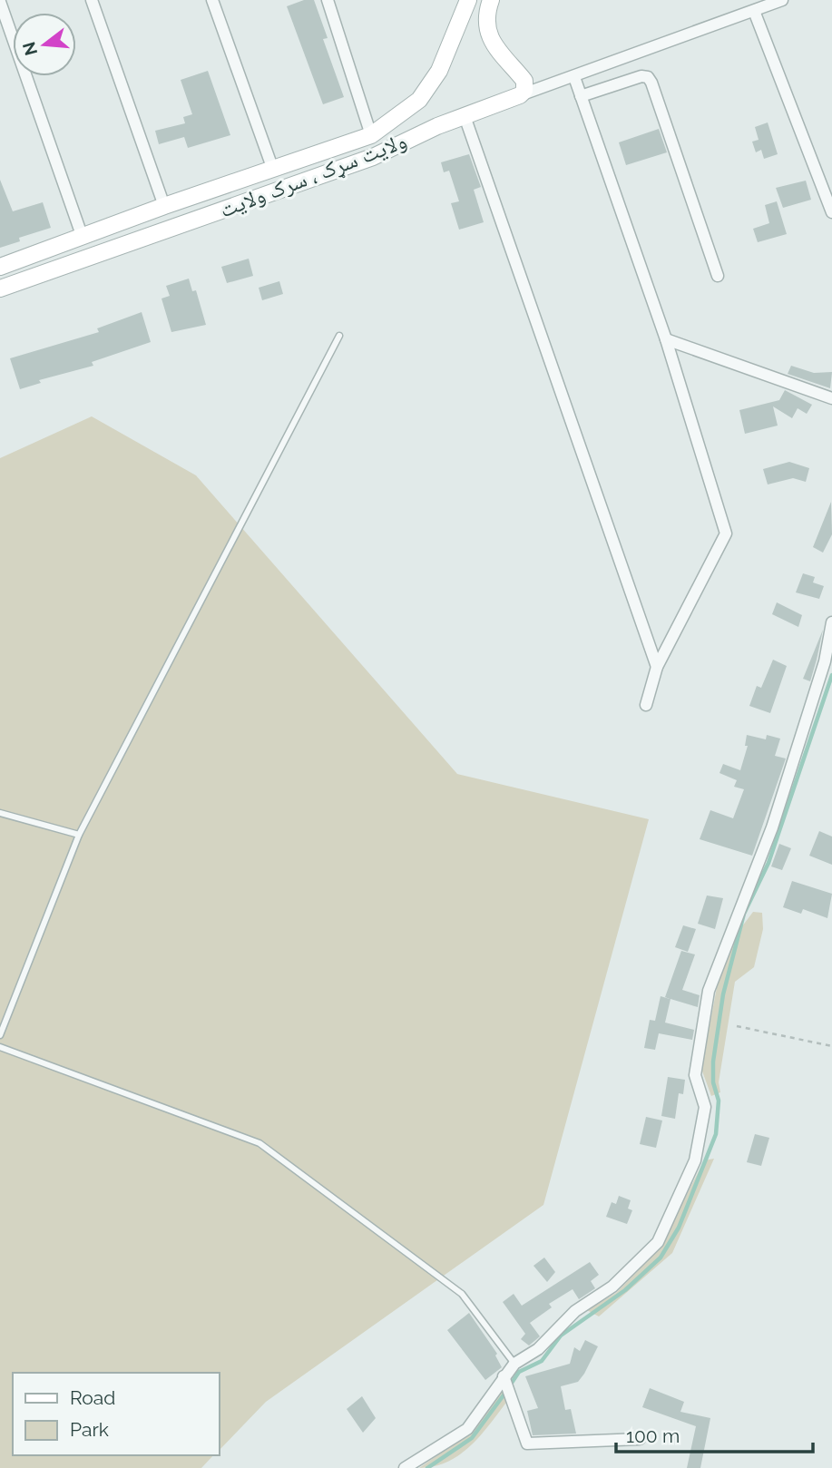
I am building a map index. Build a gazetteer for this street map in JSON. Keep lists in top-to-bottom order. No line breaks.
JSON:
{"streets":{"main road":["ولایت سړک ، سرک ولایت"]},"legend":["Road","Park"],"scale_bar":"100 m","north":"left"}
